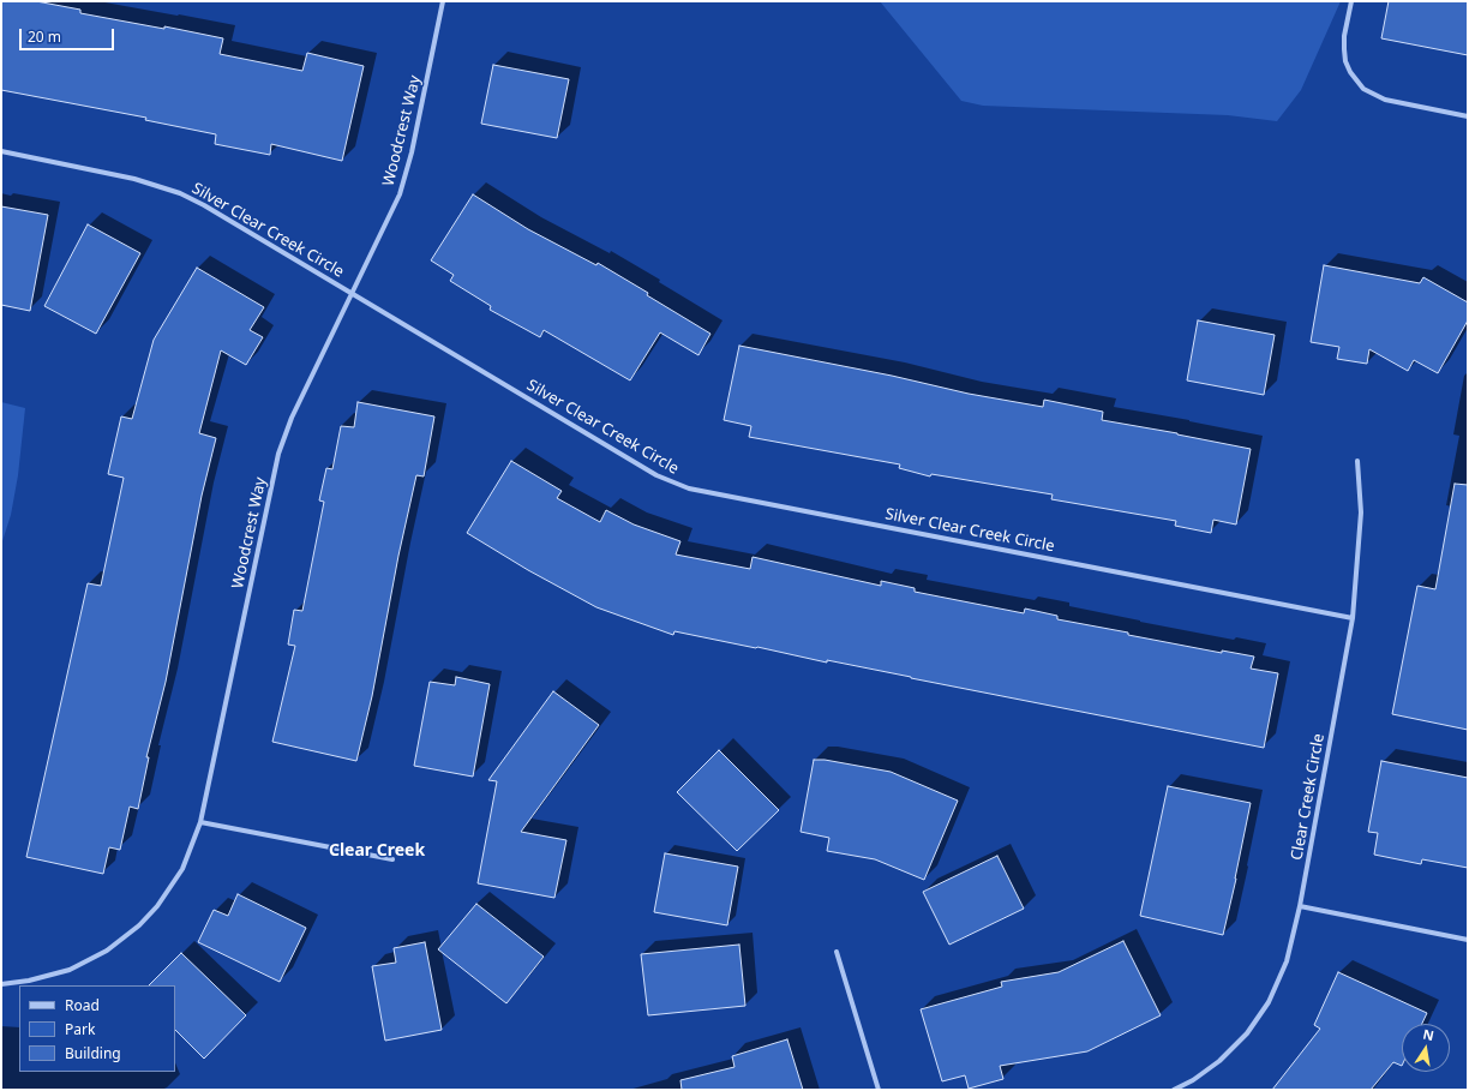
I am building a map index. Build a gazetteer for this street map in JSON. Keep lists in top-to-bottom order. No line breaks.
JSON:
{"streets":{"street":["Woodcrest Way","Silver Clear Creek Circle","Clear Creek Circle"]},"crossings":[["Woodcrest Way","Silver Clear Creek Circle"],["Silver Clear Creek Circle","Clear Creek Circle"]],"districts":["Clear Creek"],"legend":["Road","Park","Building"],"scale_bar":"20 m","north":"top"}
